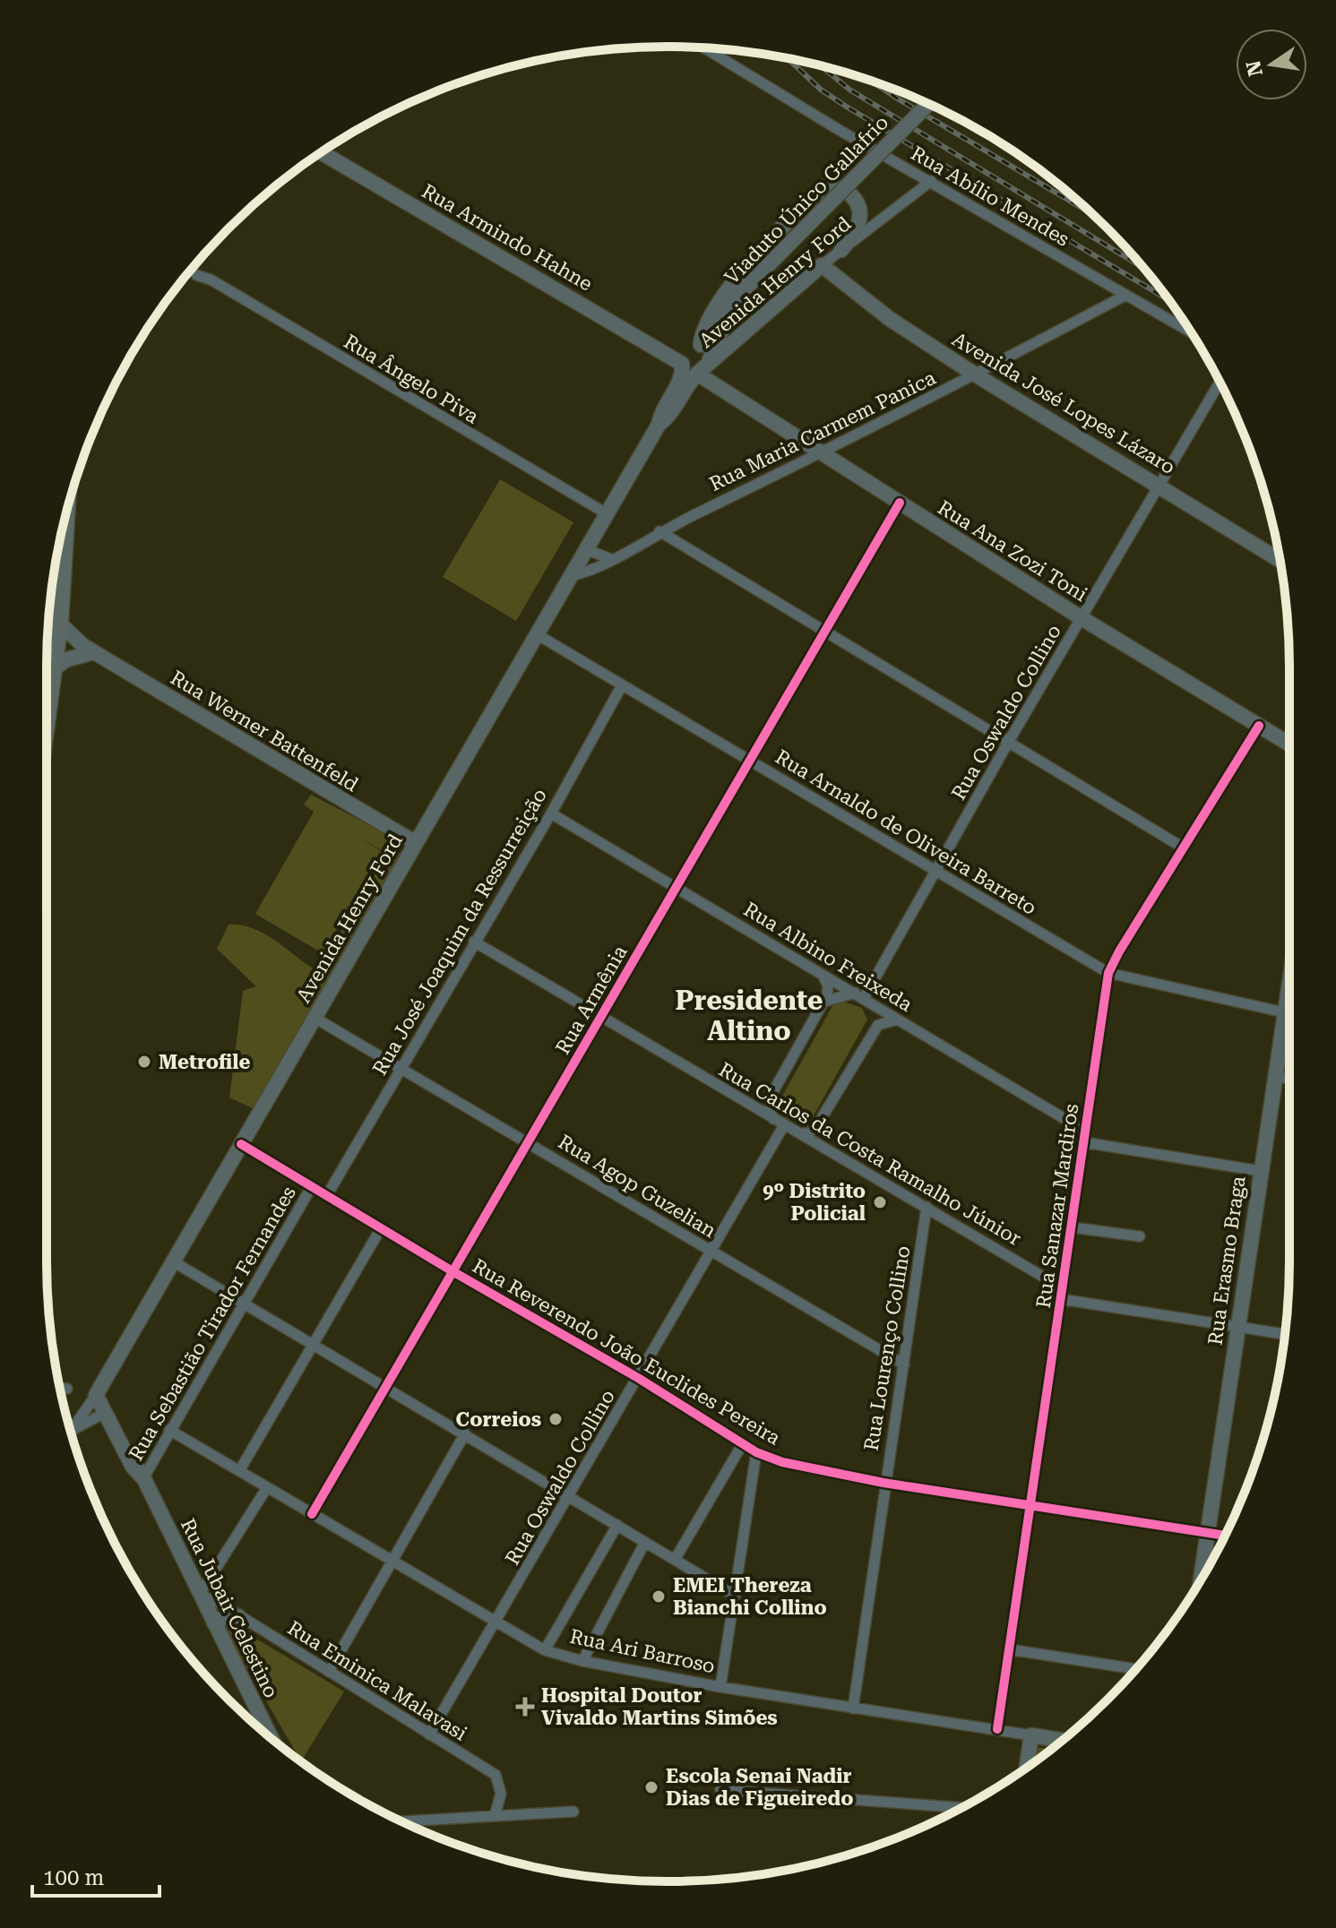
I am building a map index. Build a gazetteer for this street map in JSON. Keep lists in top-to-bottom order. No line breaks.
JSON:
{"streets":{"street":["Rua Abílio Mendes","Viaduto Único Gallafrio","Rua Armindo Hahne","Avenida Henry Ford","Rua Ângelo Piva","Avenida José Lopes Lázaro","Rua Maria Carmem Panica","Rua Ana Zozi Toni","Rua Oswaldo Collino","Rua Werner Battenfeld","Rua Arnaldo de Oliveira Barreto","Rua José Joaquim da Ressurreição","Rua Albino Freixeda","Rua Armênia","Rua Carlos da Costa Ramalho Júnior","Rua Agop Guzelian","Rua Sanazar Mardiros","Rua Erasmo Braga","Rua Sebastião Tirador Fernandes","Rua Lourenço Collino","Rua Reverendo João Euclides Pereira","Rua Jubair Celestino","Rua Ari Barroso","Rua Eminica Malavasi"]},"crossings":[["Rua Abílio Mendes","Avenida Henry Ford"],["Rua Abílio Mendes","Rua Maria Carmem Panica"],["Viaduto Único Gallafrio","Rua Armindo Hahne"],["Viaduto Único Gallafrio","Avenida Henry Ford"],["Viaduto Único Gallafrio","Rua Ana Zozi Toni"],["Rua Armindo Hahne","Avenida Henry Ford"],["Avenida Henry Ford","Rua Ângelo Piva"],["Avenida Henry Ford","Avenida José Lopes Lázaro"],["Avenida Henry Ford","Rua Maria Carmem Panica"],["Avenida Henry Ford","Rua Ana Zozi Toni"],["Avenida Henry Ford","Rua Werner Battenfeld"],["Avenida Henry Ford","Rua Arnaldo de Oliveira Barreto"],["Avenida Henry Ford","Rua Agop Guzelian"],["Avenida Henry Ford","Rua Reverendo João Euclides Pereira"],["Avenida Henry Ford","Rua Jubair Celestino"],["Avenida José Lopes Lázaro","Rua Maria Carmem Panica"],["Avenida José Lopes Lázaro","Rua Oswaldo Collino"],["Rua Maria Carmem Panica","Rua Ana Zozi Toni"],["Rua Ana Zozi Toni","Rua Oswaldo Collino"],["Rua Ana Zozi Toni","Rua Armênia"],["Rua Ana Zozi Toni","Rua Sanazar Mardiros"],["Rua Oswaldo Collino","Rua Arnaldo de Oliveira Barreto"],["Rua Oswaldo Collino","Rua Albino Freixeda"],["Rua Oswaldo Collino","Rua Carlos da Costa Ramalho Júnior"],["Rua Oswaldo Collino","Rua Agop Guzelian"],["Rua Oswaldo Collino","Rua Reverendo João Euclides Pereira"],["Rua Oswaldo Collino","Rua Ari Barroso"],["Rua Oswaldo Collino","Rua Eminica Malavasi"],["Rua Arnaldo de Oliveira Barreto","Rua José Joaquim da Ressurreição"],["Rua Arnaldo de Oliveira Barreto","Rua Armênia"],["Rua Arnaldo de Oliveira Barreto","Rua Sanazar Mardiros"],["Rua Arnaldo de Oliveira Barreto","Rua Erasmo Braga"],["Rua José Joaquim da Ressurreição","Rua Albino Freixeda"],["Rua José Joaquim da Ressurreição","Rua Carlos da Costa Ramalho Júnior"],["Rua José Joaquim da Ressurreição","Rua Agop Guzelian"],["Rua José Joaquim da Ressurreição","Rua Reverendo João Euclides Pereira"],["Rua Albino Freixeda","Rua Armênia"],["Rua Albino Freixeda","Rua Sanazar Mardiros"],["Rua Armênia","Rua Carlos da Costa Ramalho Júnior"],["Rua Armênia","Rua Agop Guzelian"],["Rua Armênia","Rua Reverendo João Euclides Pereira"],["Rua Armênia","Rua Ari Barroso"],["Rua Carlos da Costa Ramalho Júnior","Rua Sanazar Mardiros"],["Rua Carlos da Costa Ramalho Júnior","Rua Lourenço Collino"],["Rua Agop Guzelian","Rua Lourenço Collino"],["Rua Sanazar Mardiros","Rua Reverendo João Euclides Pereira"],["Rua Sanazar Mardiros","Rua Ari Barroso"],["Rua Erasmo Braga","Rua Reverendo João Euclides Pereira"],["Rua Sebastião Tirador Fernandes","Rua Reverendo João Euclides Pereira"],["Rua Sebastião Tirador Fernandes","Rua Jubair Celestino"],["Rua Sebastião Tirador Fernandes","Rua Ari Barroso"],["Rua Lourenço Collino","Rua Reverendo João Euclides Pereira"],["Rua Lourenço Collino","Rua Ari Barroso"],["Rua Jubair Celestino","Rua Eminica Malavasi"]],"districts":["Presidente Altino"],"places":{"other":["Metrofile","9º Distrito Policial","Correios","EMEI Thereza Bianchi Collino","Escola Senai Nadir Dias de Figueiredo"],"health":["Hospital Doutor Vivaldo Martins Simões"]},"scale_bar":"100 m","north":"left"}
